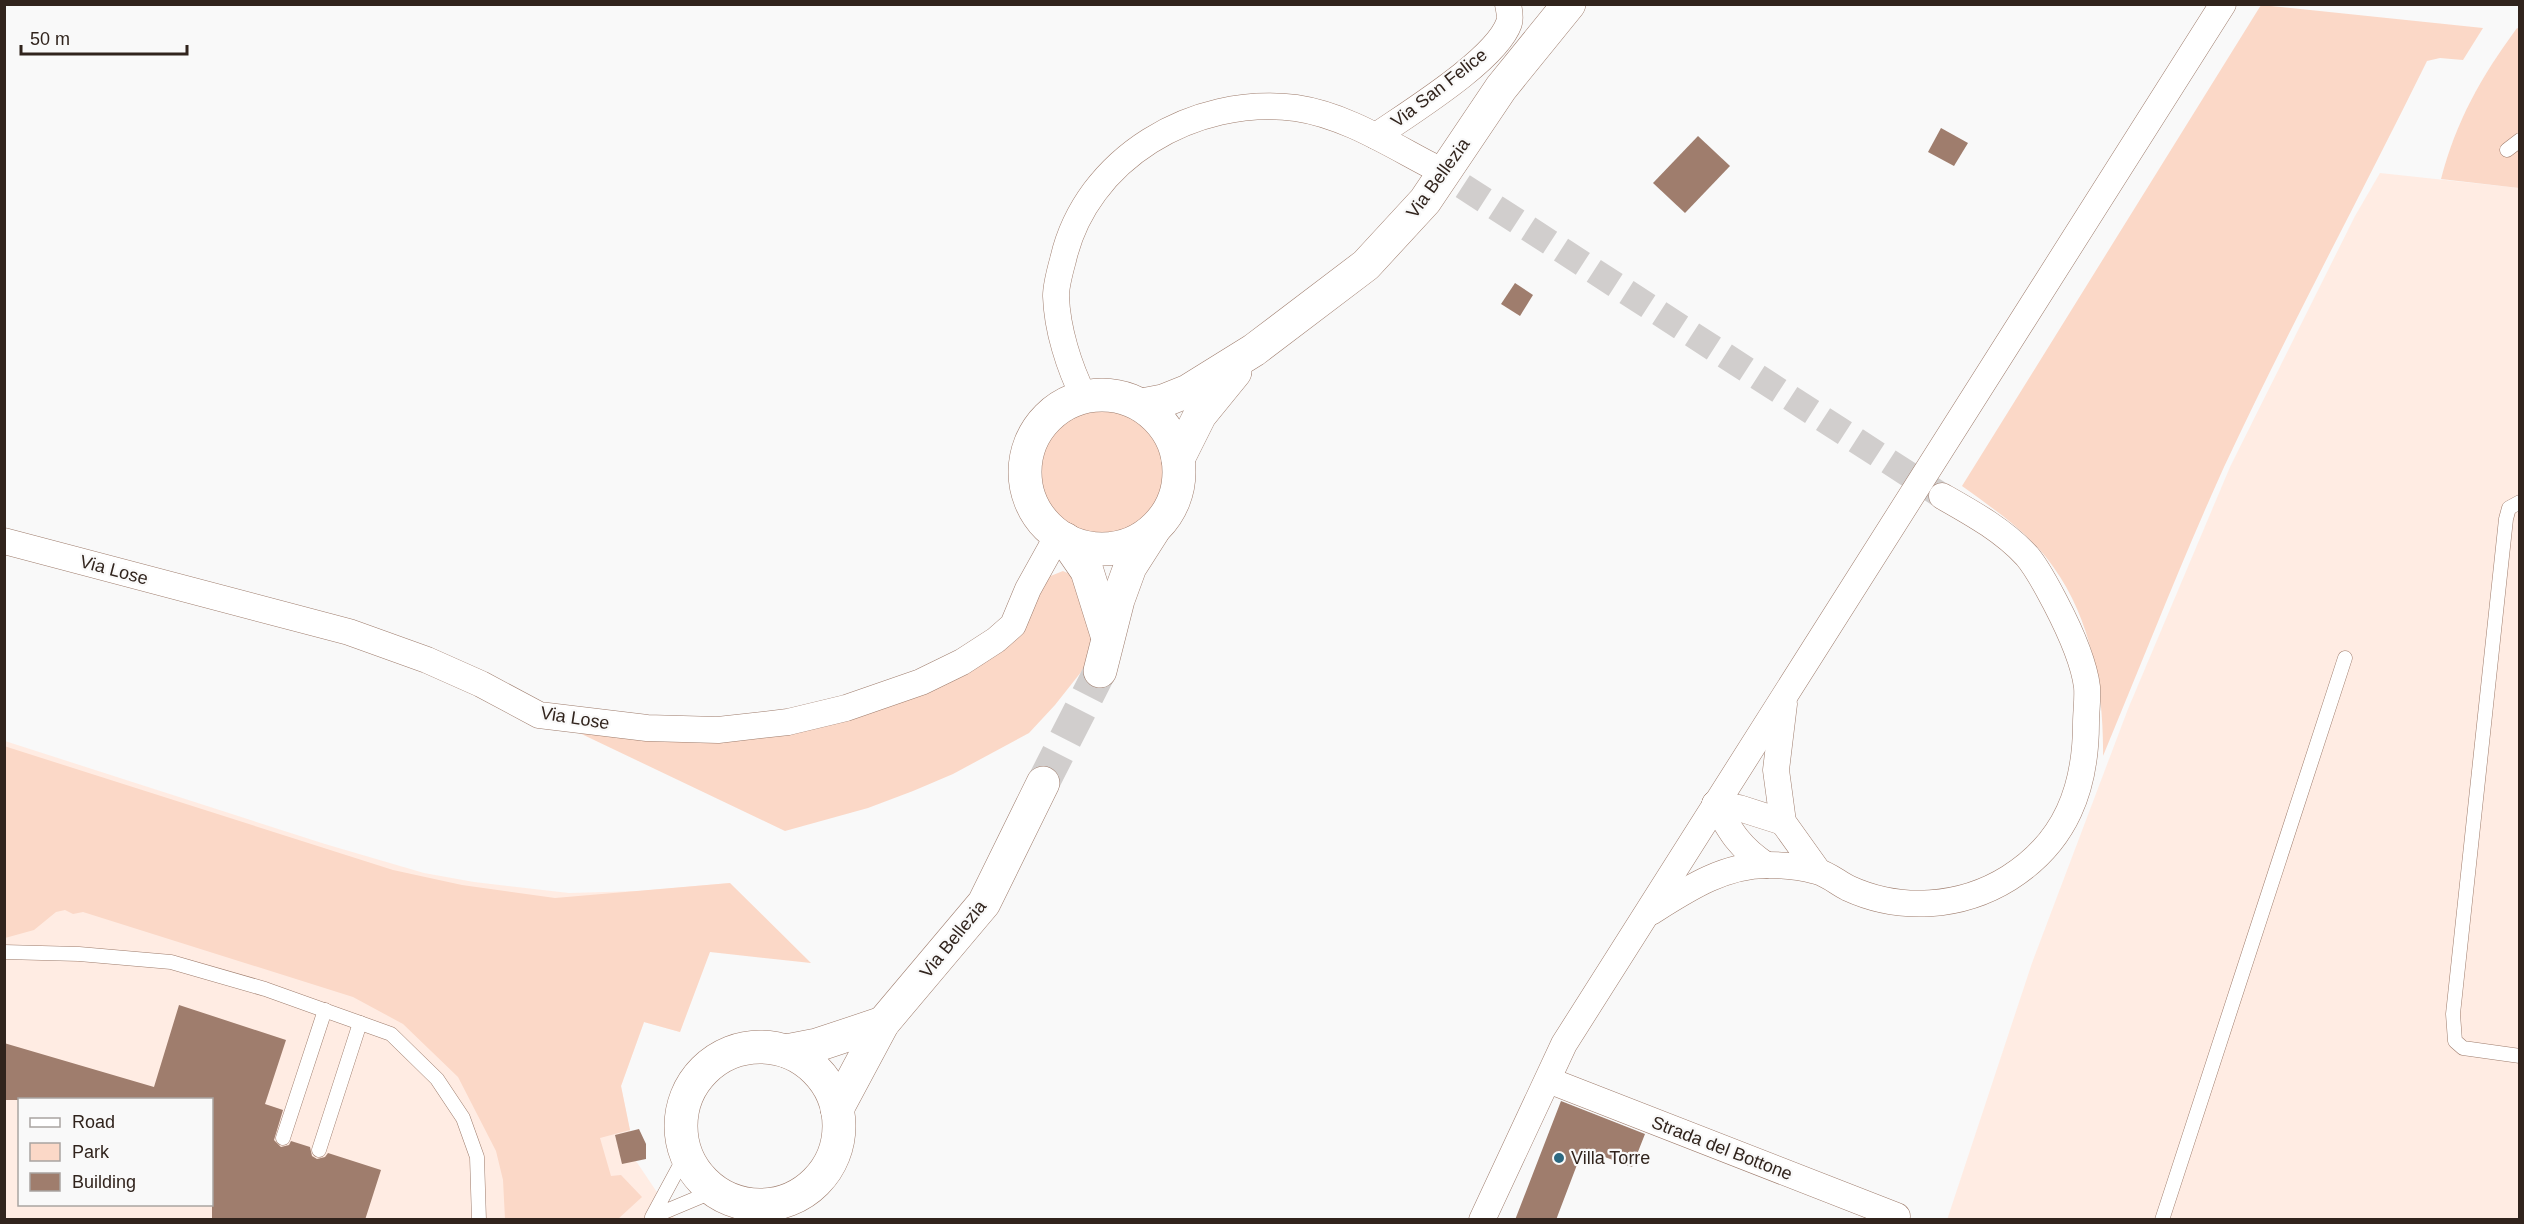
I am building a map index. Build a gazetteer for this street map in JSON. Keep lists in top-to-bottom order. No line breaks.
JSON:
{"streets":{"street":["Via San Felice","Via Bellezia","Via Lose","Strada del Bottone"]},"crossings":[["Via Bellezia","Via Lose"]],"places":["Villa Torre"],"legend":["Road","Park","Building"],"scale_bar":"50 m"}
